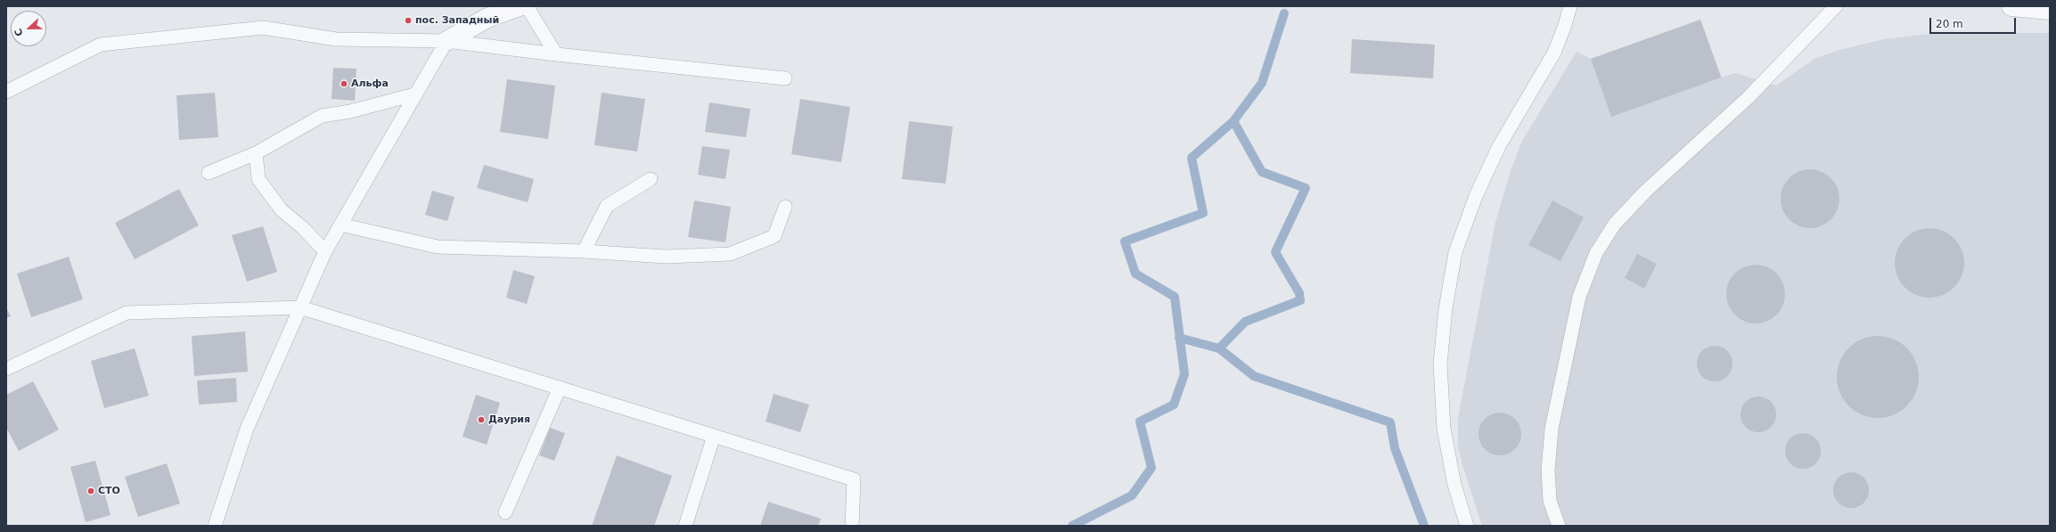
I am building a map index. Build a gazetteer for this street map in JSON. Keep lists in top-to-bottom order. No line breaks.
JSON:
{"places":["пос. Западный","Альфа","Даурия","СТО"],"scale_bar":"20 m","north":"left"}
